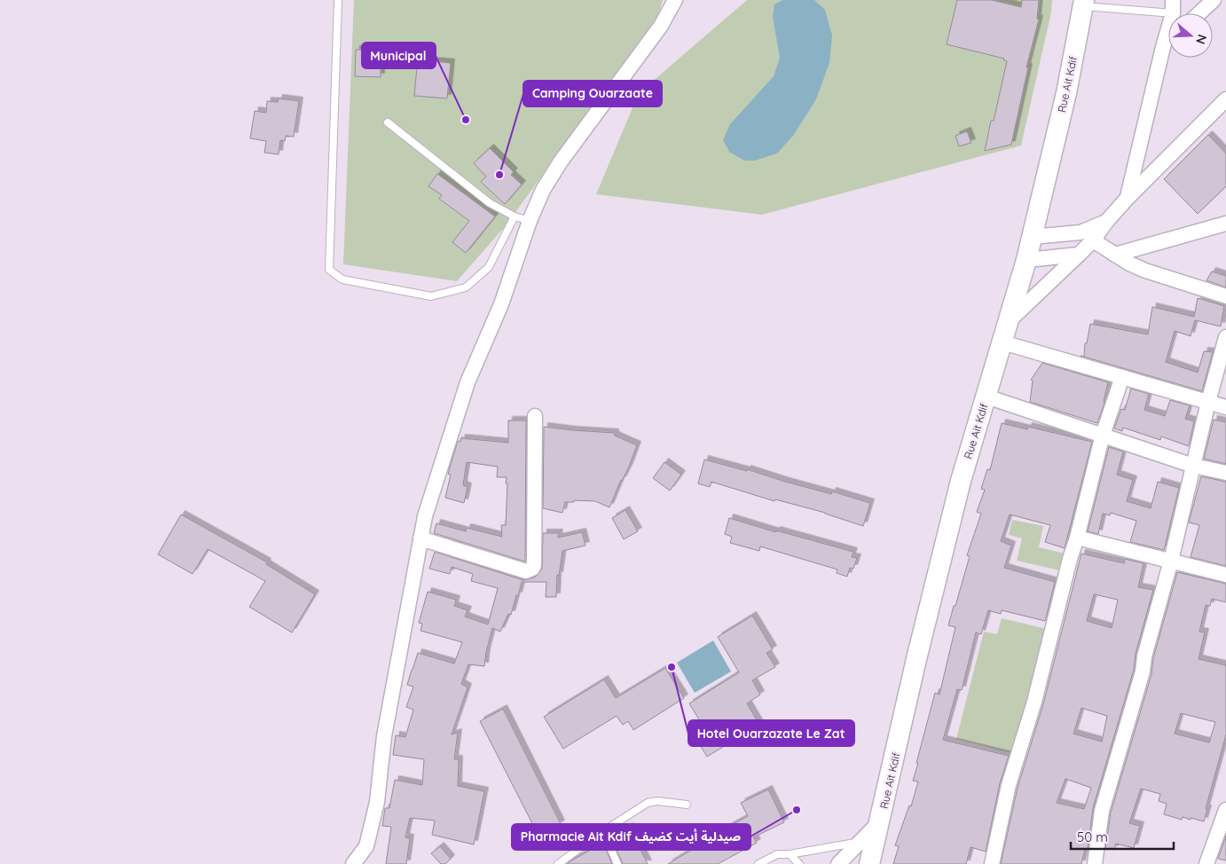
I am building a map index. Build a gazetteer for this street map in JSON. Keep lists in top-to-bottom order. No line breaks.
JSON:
{"streets":{"street":["Rue Ait Kdif"]},"places":["Municipal","Camping Ouarzaate","Hotel Ouarzazate Le Zat","Pharmacie Ait Kdif صيدلية أيت كضيف"],"scale_bar":"50 m","north":"right"}
